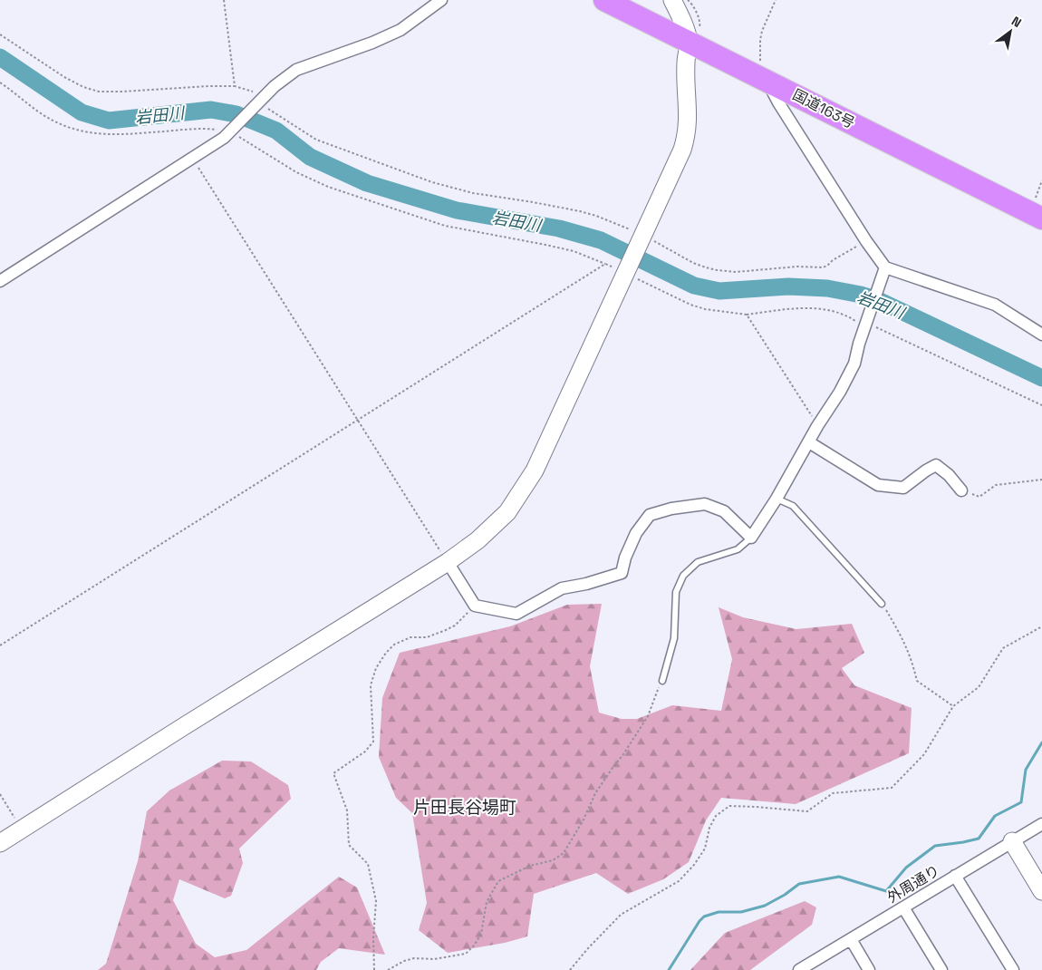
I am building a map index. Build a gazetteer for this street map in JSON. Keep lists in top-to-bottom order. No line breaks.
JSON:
{"streets":{"highway":["国道163号"],"street":["外周通り"]},"districts":["片田長谷場町"],"water":["岩田川"],"north":"top right"}
